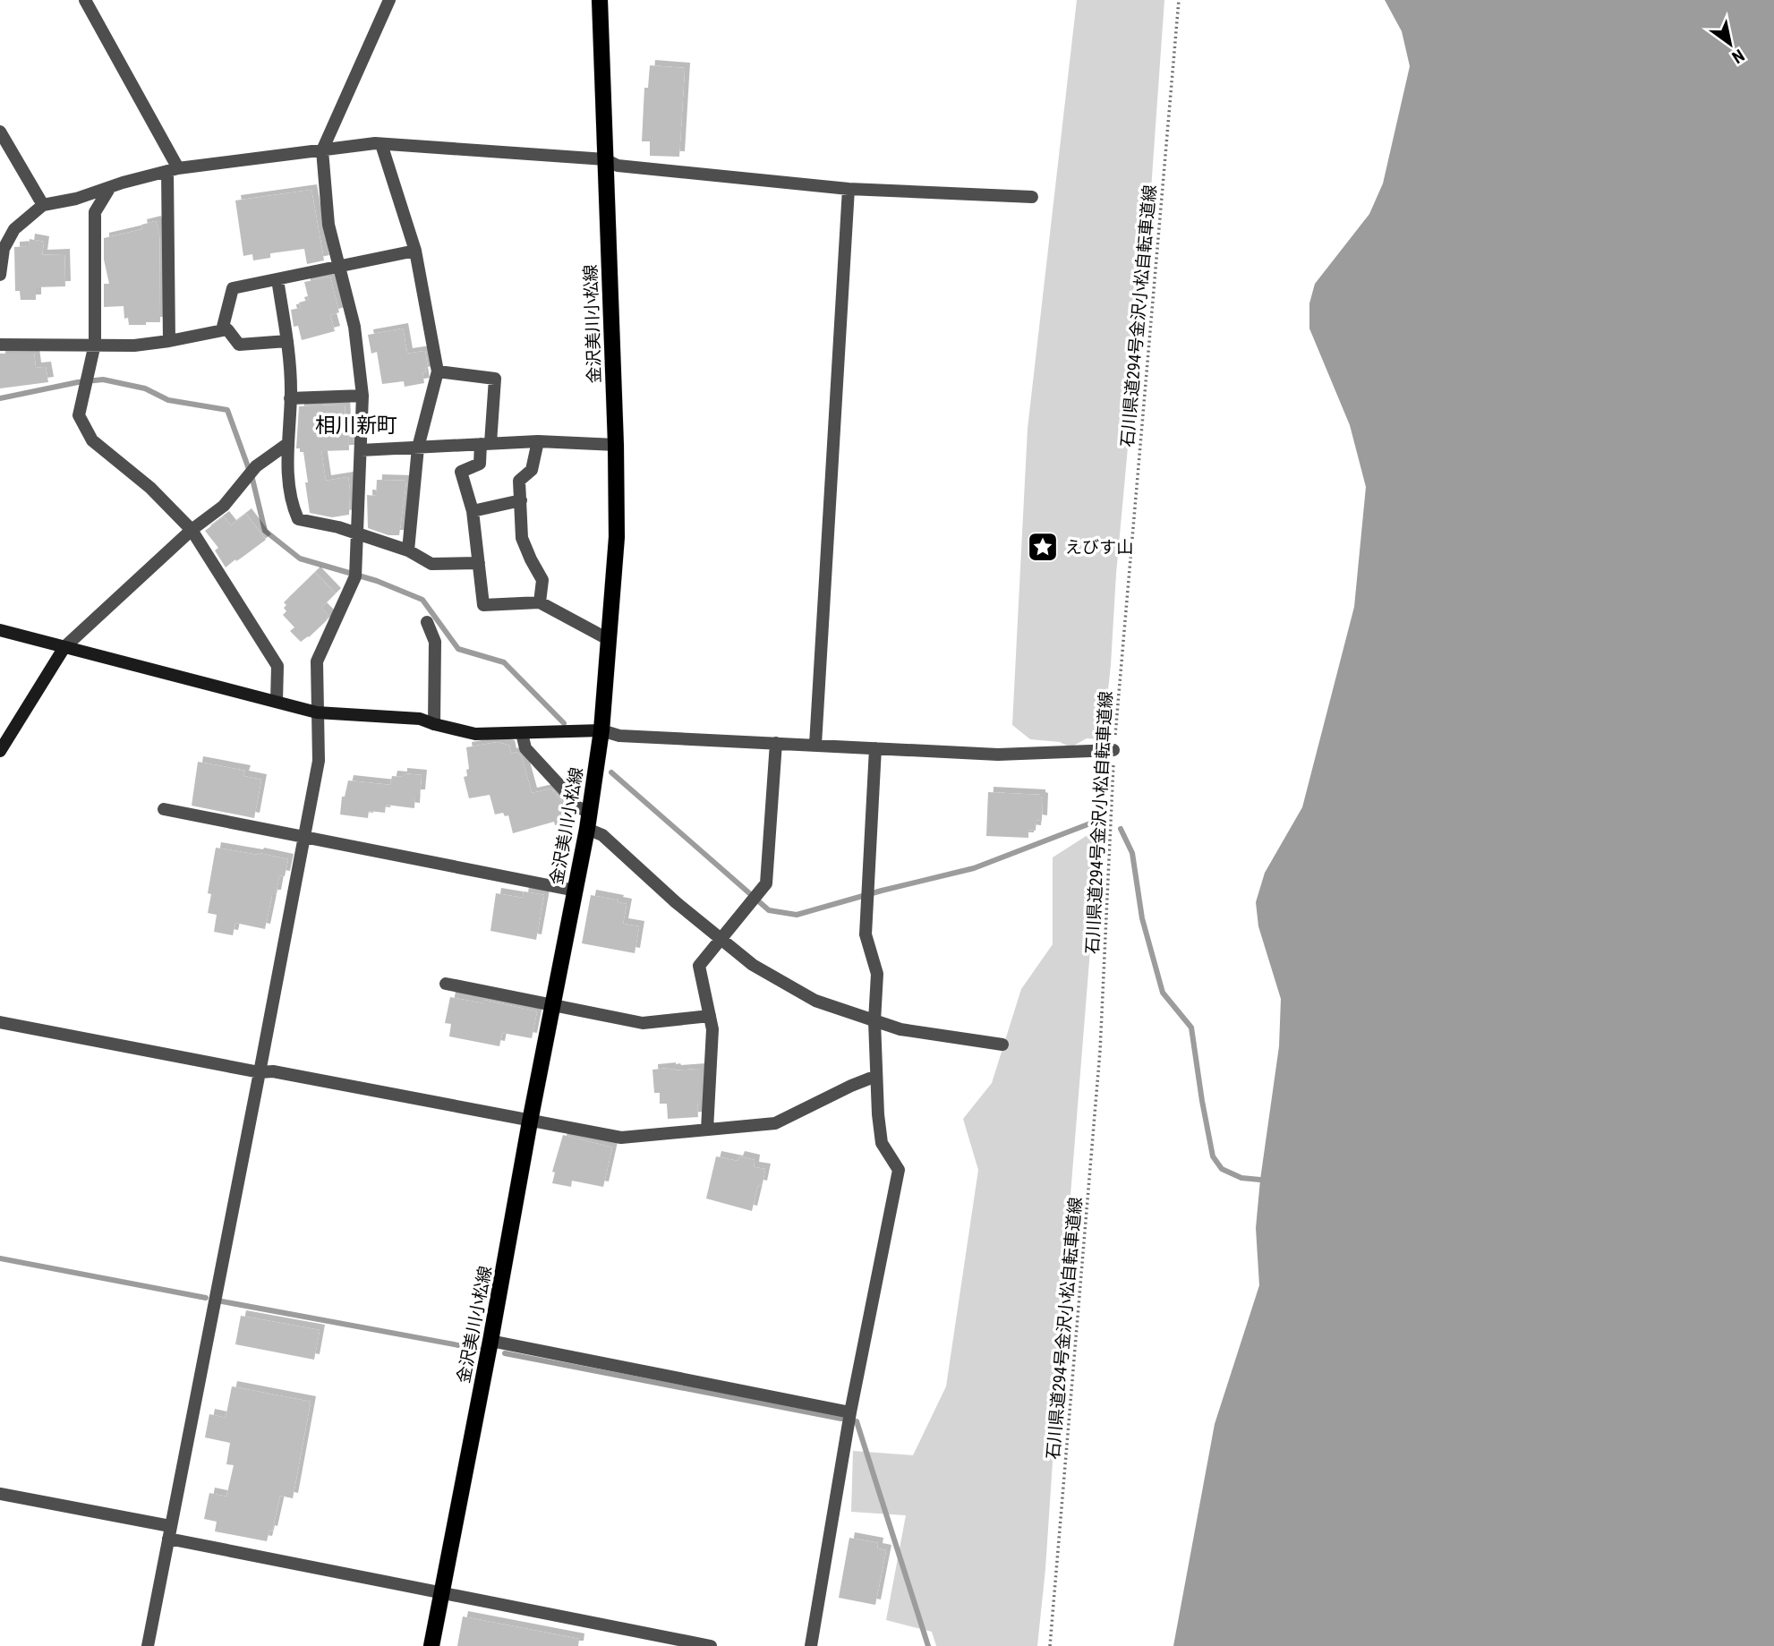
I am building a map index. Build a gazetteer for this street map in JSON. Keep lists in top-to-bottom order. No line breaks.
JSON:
{"streets":{"main road":["金沢美川小松線"],"path":["石川県道294号金沢小松自転車道線"]},"districts":["相川新町"],"places":{"place":["えびす山"]},"north":"bottom right"}
